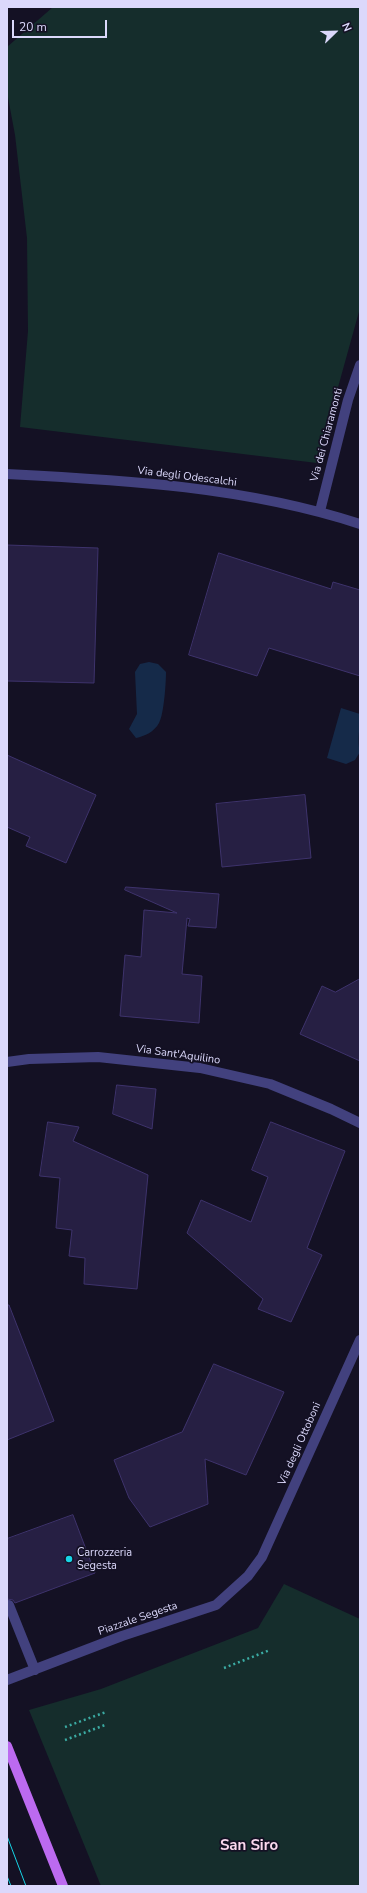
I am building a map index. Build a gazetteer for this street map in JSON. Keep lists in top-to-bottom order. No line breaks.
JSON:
{"streets":{"street":["Via dei Chiaramonti","Via degli Odescalchi","Via Sant'Aquilino","Via degli Ottoboni","Piazzale Segesta"]},"crossings":[["Via dei Chiaramonti","Via degli Odescalchi"],["Via degli Ottoboni","Piazzale Segesta"]],"districts":["San Siro"],"places":["Carrozzeria Segesta"],"scale_bar":"20 m","north":"top right"}
